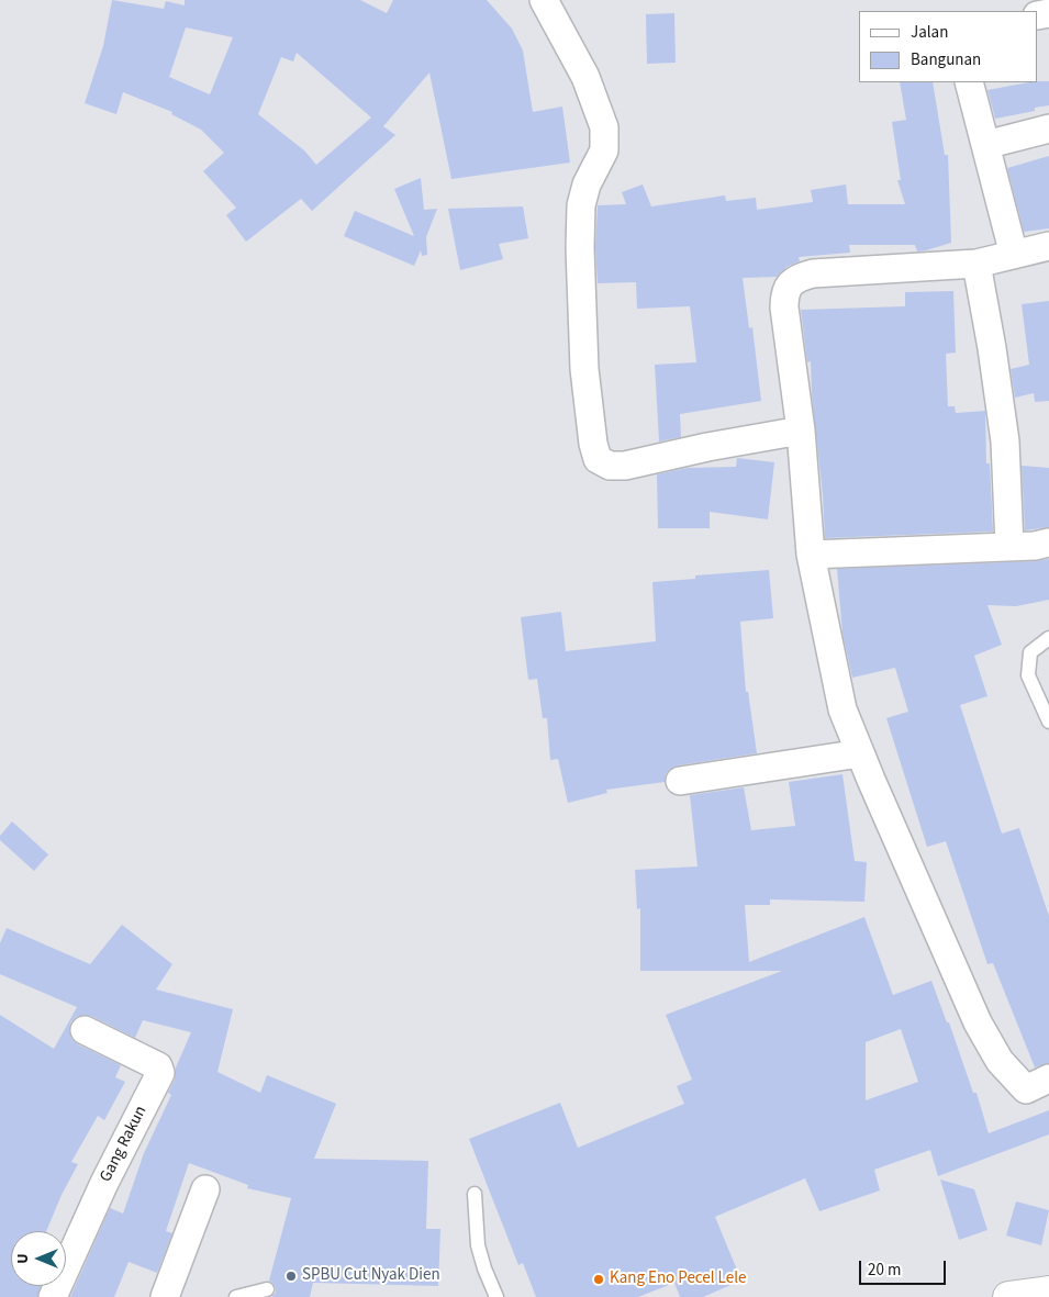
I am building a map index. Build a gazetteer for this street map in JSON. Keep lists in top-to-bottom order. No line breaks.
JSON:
{"streets":{"street":["Gang Rakun"]},"places":["SPBU Cut Nyak Dien","Kang Eno Pecel Lele"],"legend":["Jalan","Bangunan"],"scale_bar":"20 m","north":"left"}
